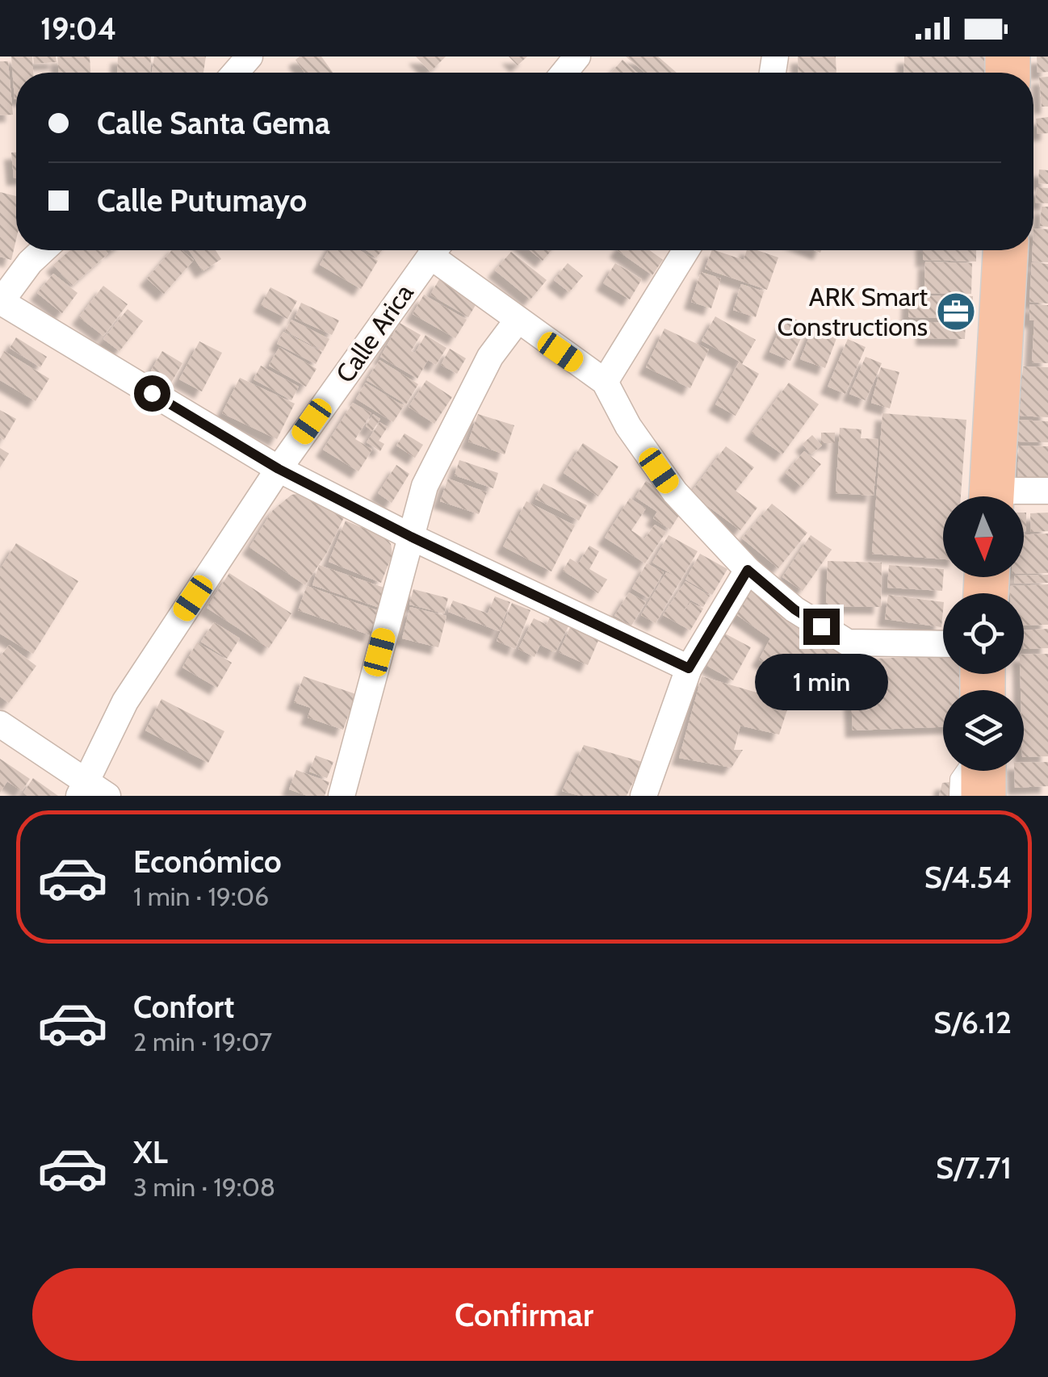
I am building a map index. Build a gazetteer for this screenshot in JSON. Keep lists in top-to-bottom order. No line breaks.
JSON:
{"streets":{"street":["Calle Arica"]},"places":{"office":["ARK Smart Constructions"]},"north":"bottom","page":{"status":"19:04","banner":["Calle Santa Gema","Calle Putumayo"],"bubble":"1 min","list":[{"name":"Económico","note":"1 min · 19:06","value":"S/4.54"},{"name":"Confort","note":"2 min · 19:07","value":"S/6.12"},{"name":"XL","note":"3 min · 19:08","value":"S/7.71"}],"buttons":"Confirmar"}}
